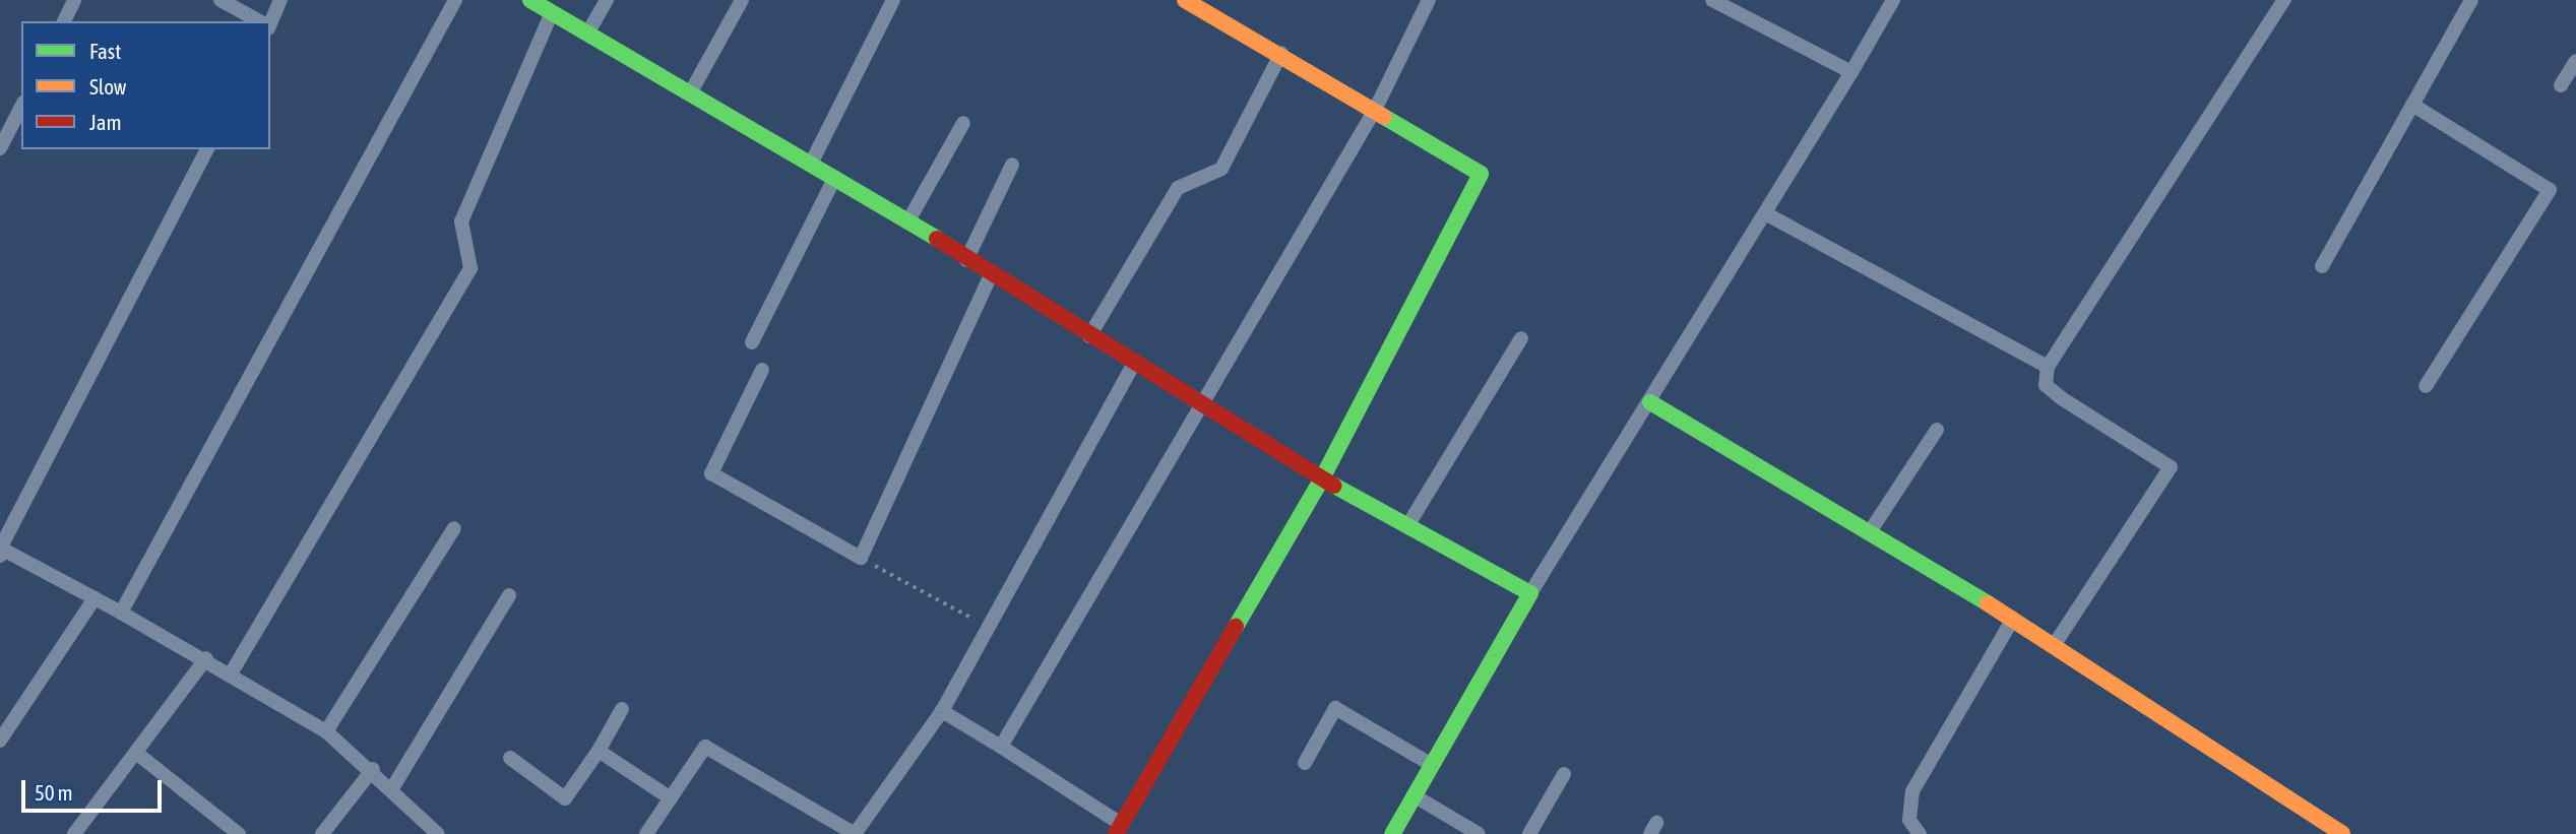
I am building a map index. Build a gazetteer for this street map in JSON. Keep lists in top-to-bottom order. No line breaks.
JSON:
{"legend":["Fast","Slow","Jam"],"scale_bar":"50 m"}
